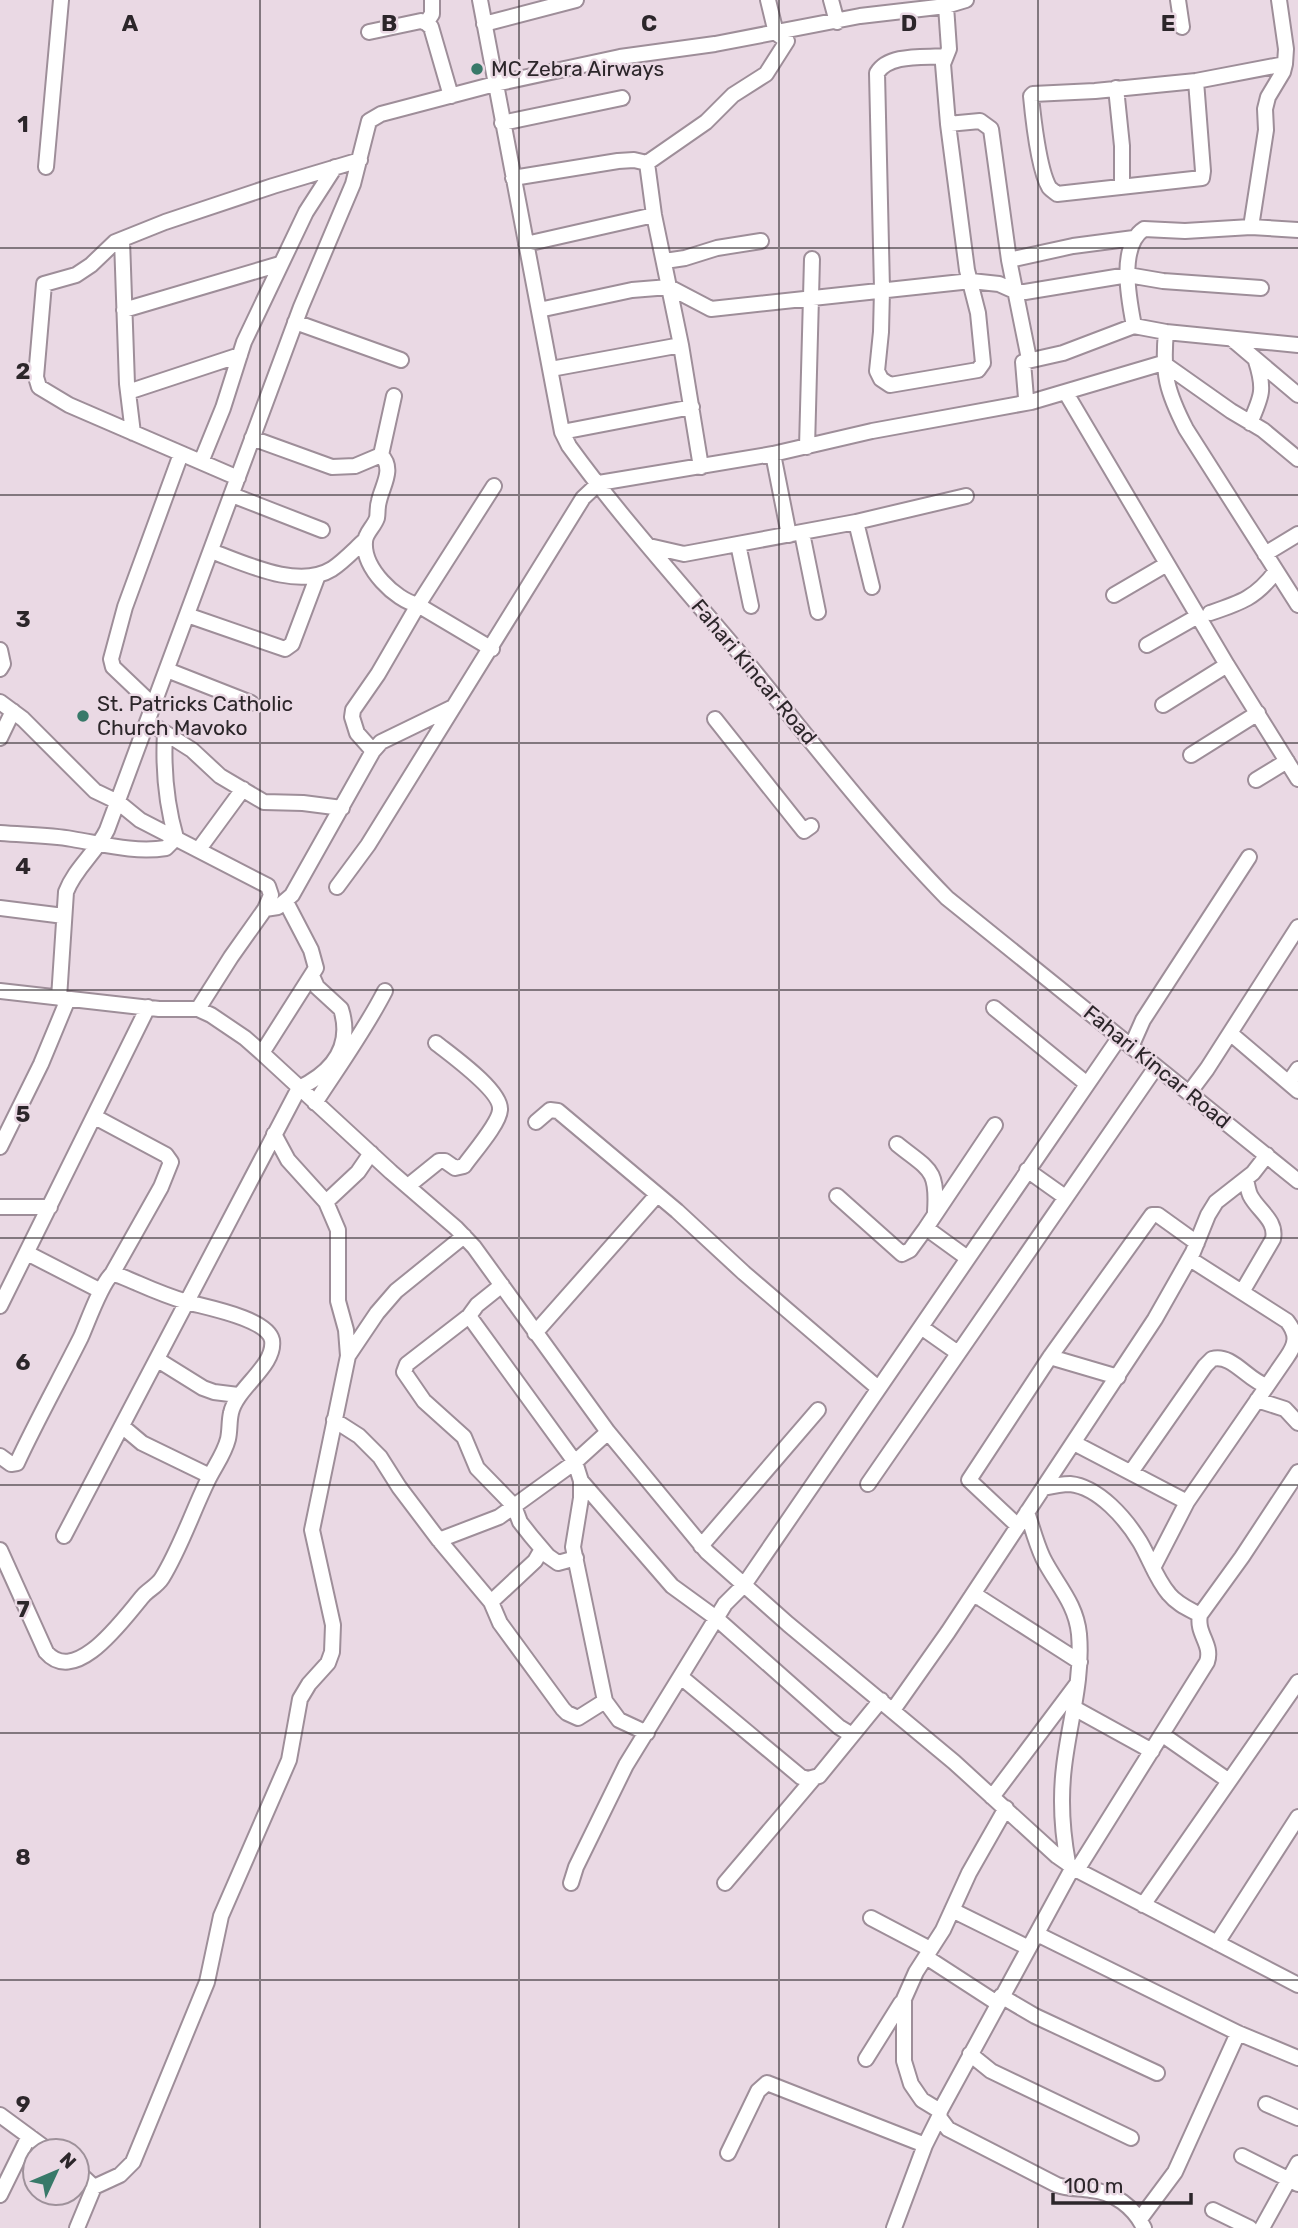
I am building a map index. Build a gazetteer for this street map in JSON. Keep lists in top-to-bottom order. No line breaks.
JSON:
{"streets":{"street":["Fahari Kincar Road"]},"places":["MC Zebra Airways","St. Patricks Catholic Church Mavoko"],"scale_bar":"100 m","north":"top right","grid":{"columns":["A","B","C","D","E"],"rows":["1","2","3","4","5","6","7","8","9"]}}
